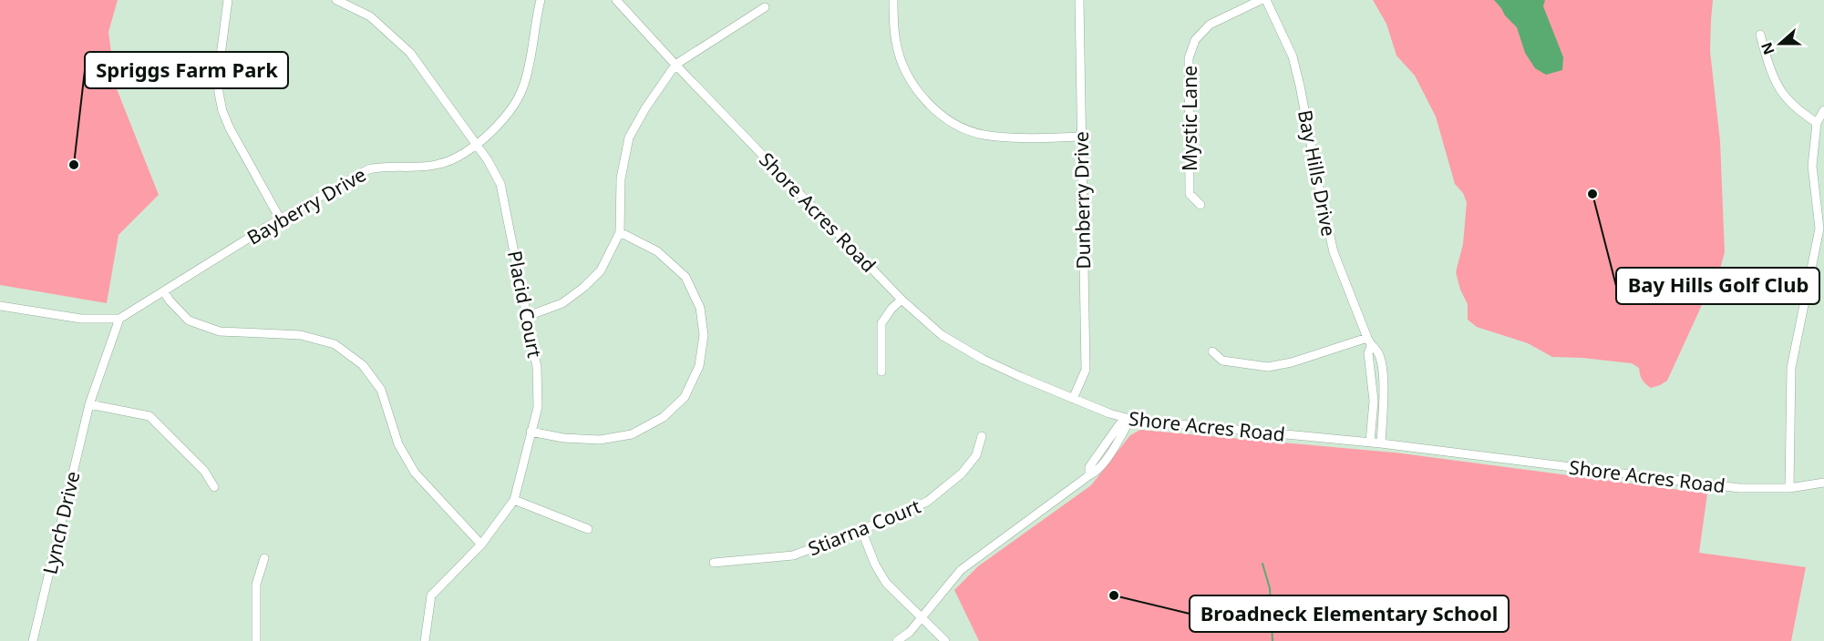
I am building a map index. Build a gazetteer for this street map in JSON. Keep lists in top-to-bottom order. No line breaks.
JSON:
{"streets":{"street":["Mystic Lane","Bay Hills Drive","Dunberry Drive","Bayberry Drive","Shore Acres Road","Placid Court","Lynch Drive","Stiarna Court"]},"crossings":[["Bay Hills Drive","Shore Acres Road"],["Dunberry Drive","Shore Acres Road"],["Bayberry Drive","Placid Court"]],"places":["Spriggs Farm Park","Bay Hills Golf Club","Broadneck Elementary School"],"north":"left"}
